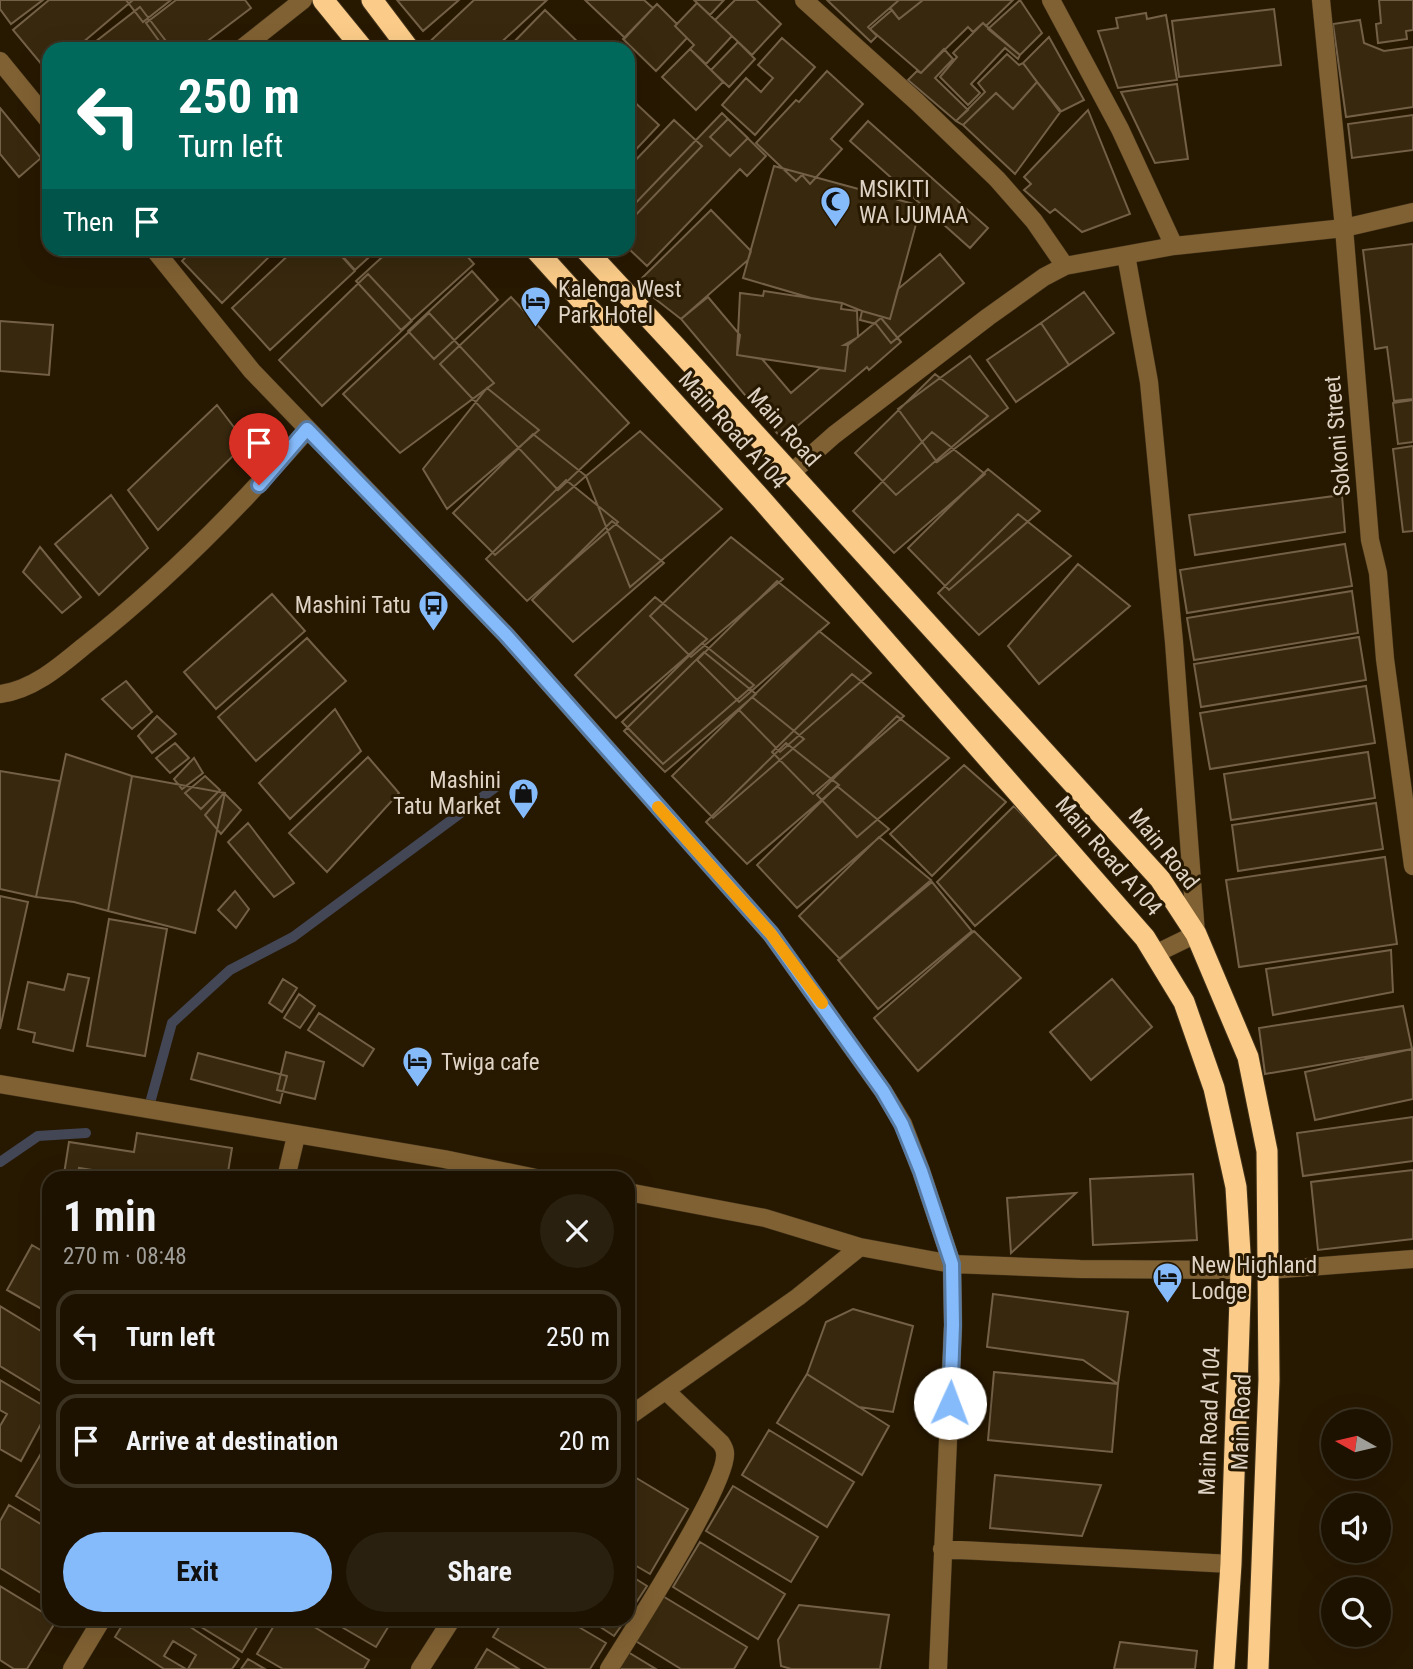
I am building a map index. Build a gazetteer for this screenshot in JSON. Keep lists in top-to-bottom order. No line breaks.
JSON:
{"streets":{"highway":["Main Road","Main Road A104"],"street":["Sokoni Street"]},"places":{"mosque":["MSIKITI WA IJUMAA"],"hotel":["Kalenga West Park Hotel","Twiga cafe","New Highland Lodge"],"bus stop":["Mashini Tatu"],"shop":["Mashini Tatu Market"]},"north":"left","page":{"turn":["250 m","Turn left"],"then":"Then","heading":["1 min","270 m · 08:48"],"list":[{"name":"Turn left","value":"250 m"},{"name":"Arrive at destination","value":"20 m"}],"buttons":["Exit","Share"]}}
